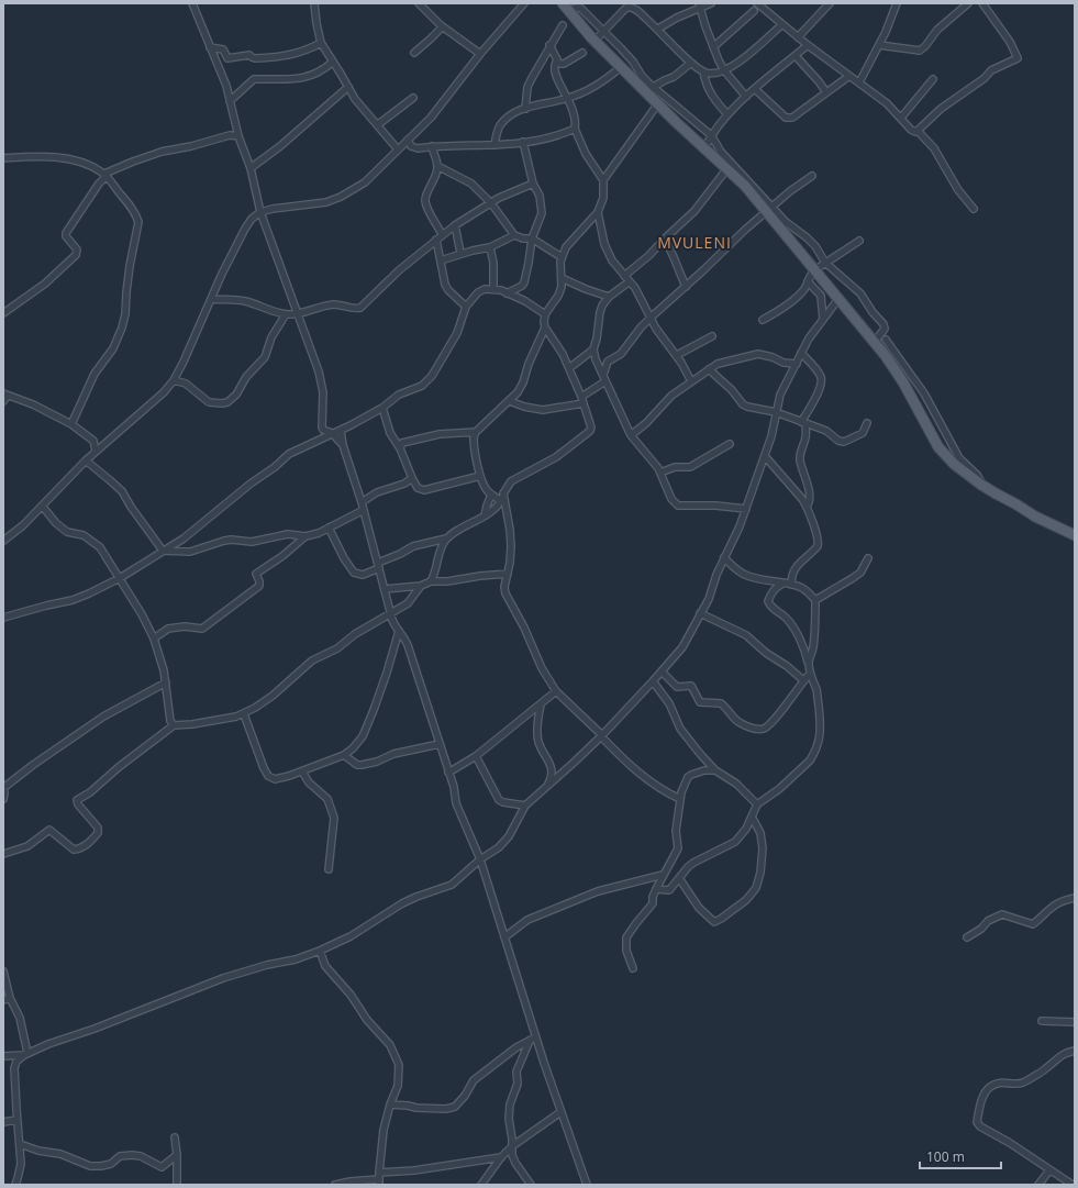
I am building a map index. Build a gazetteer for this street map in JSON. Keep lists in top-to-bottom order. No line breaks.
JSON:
{"districts":["MVULENI"],"scale_bar":"100 m"}
